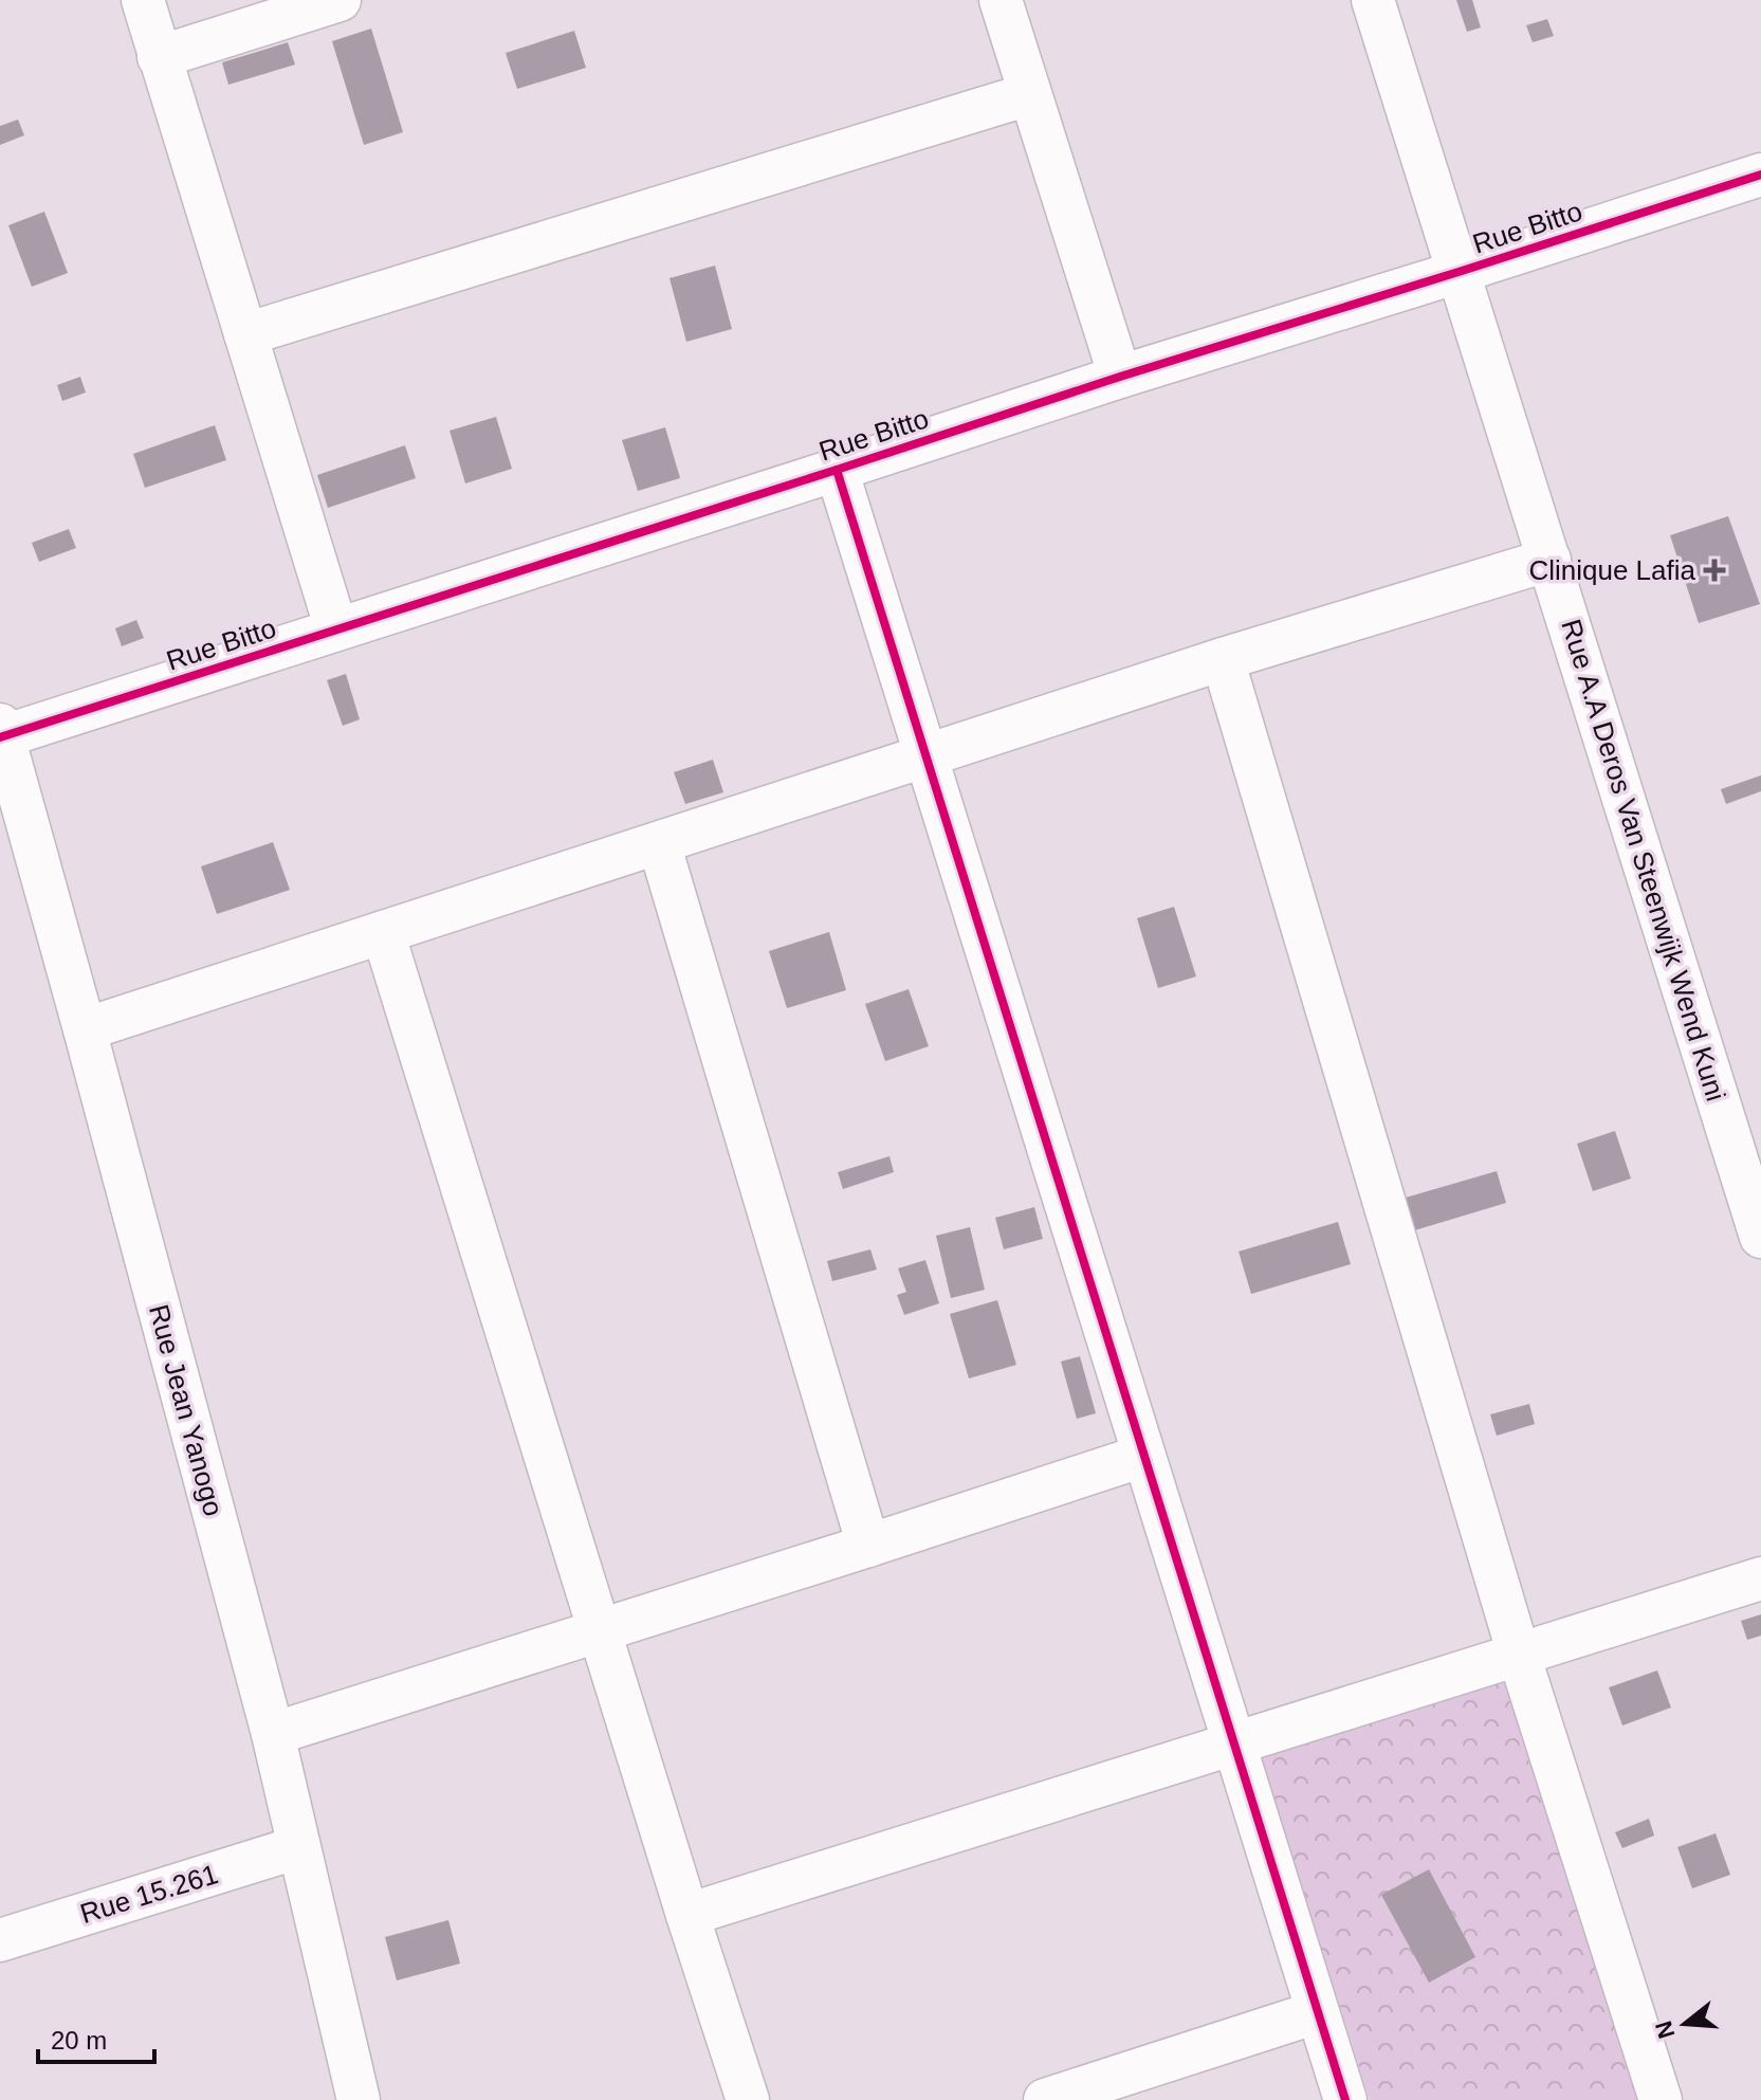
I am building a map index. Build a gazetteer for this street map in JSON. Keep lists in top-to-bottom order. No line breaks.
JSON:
{"streets":{"street":["Rue Bitto","Rue A.A Deros Van Steenwijk Wend Kuni","Rue Jean Yanogo","Rue 15.261"]},"crossings":[["Rue Bitto","Rue A.A Deros Van Steenwijk Wend Kuni"],["Rue Bitto","Rue Jean Yanogo"],["Rue Jean Yanogo","Rue 15.261"]],"places":{"health":["Clinique Lafia"]},"scale_bar":"20 m","north":"left"}
